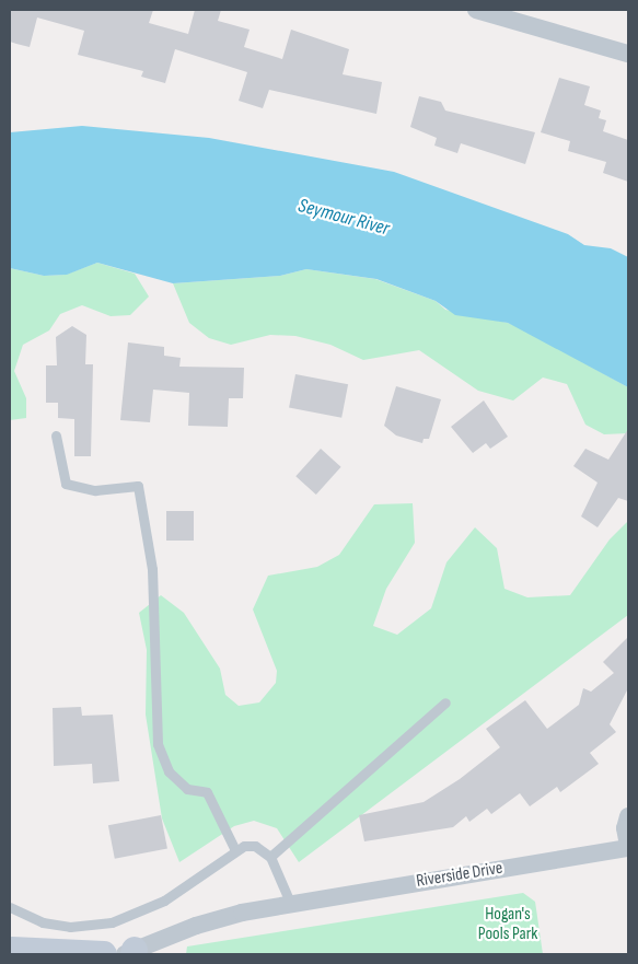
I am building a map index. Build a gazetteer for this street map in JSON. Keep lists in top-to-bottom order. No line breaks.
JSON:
{"streets":{"street":["Riverside Drive"]},"water":["Seymour River"],"parks":["Hogan's Pools Park"]}
